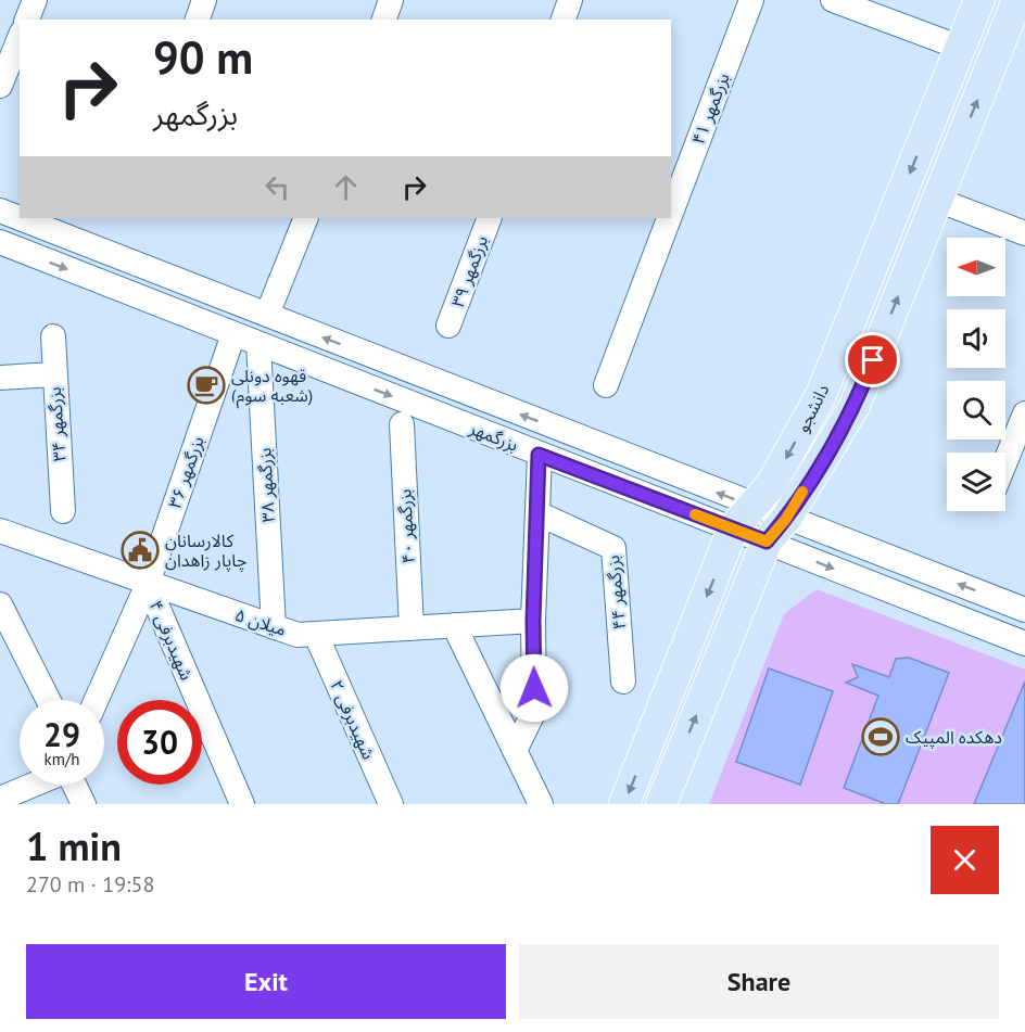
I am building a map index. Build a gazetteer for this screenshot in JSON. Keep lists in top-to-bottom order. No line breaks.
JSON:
{"streets":{"main road":["دانشجو"],"street":["بزرگمهر ۴۱","برزگمهر ۳۹","بزرگمهر ۳۴","بزرگمهر","بزرگمهر ۳۶","بزرگمهر ۳۸","بزرگمهر ۴۰","بزرگمهر ۴۴","میلان ۵","شهیدبرفی ۴","شهیدبرفی ۲"]},"crossings":[["دانشجو","بزرگمهر"],["بزرگمهر","بزرگمهر ۳۶"],["بزرگمهر","بزرگمهر ۳۸"],["بزرگمهر ۳۶","میلان ۵"],["بزرگمهر ۳۶","شهیدبرفی ۴"],["بزرگمهر ۳۸","میلان ۵"],["بزرگمهر ۴۰","میلان ۵"],["میلان ۵","شهیدبرفی ۴"],["میلان ۵","شهیدبرفی ۲"]],"places":{"cafe":["قهوه دونلی (شعبه سوم)"],"public building":["کالارسانان چاپار زاهدان"],"sports":["دهکده المپیک"]},"north":"left","page":{"turn":["90 m","بزرگمهر"],"speed":"29 km/h","limit":"30","heading":["1 min","270 m · 19:58"],"buttons":["Exit","Share"]}}
